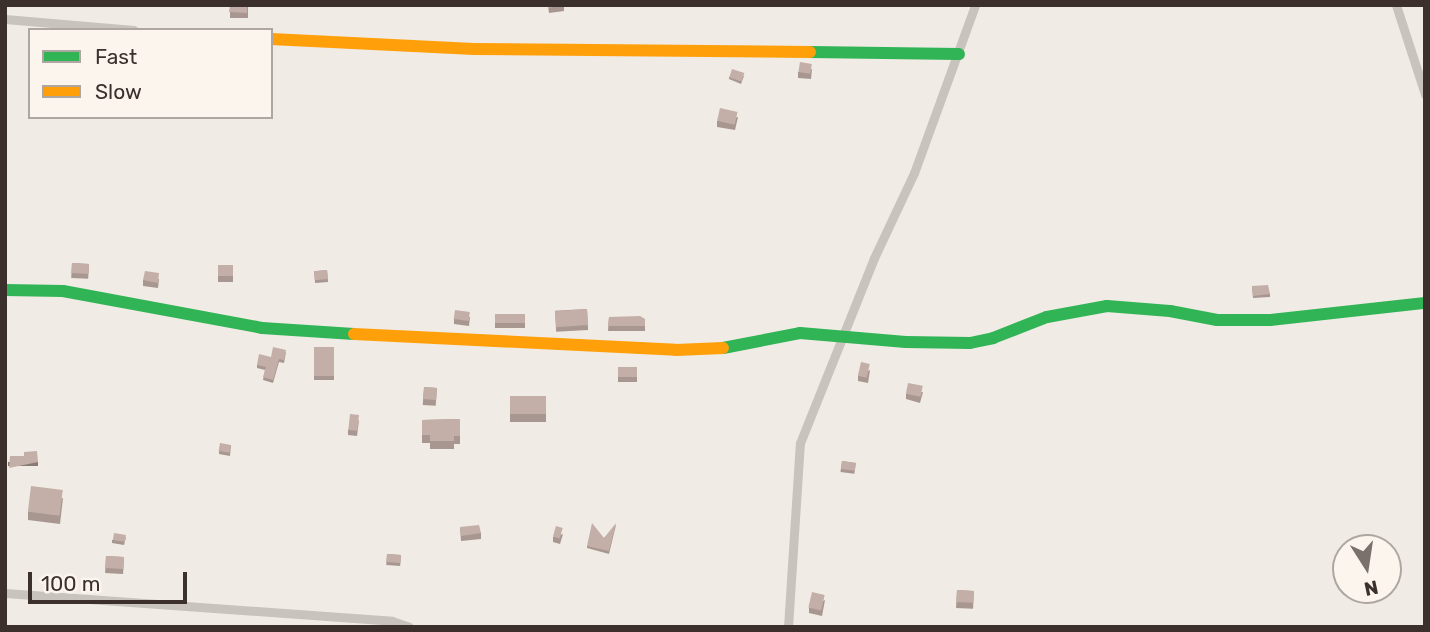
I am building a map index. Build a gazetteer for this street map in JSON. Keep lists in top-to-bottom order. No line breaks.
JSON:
{"legend":["Fast","Slow"],"scale_bar":"100 m","north":"bottom"}
